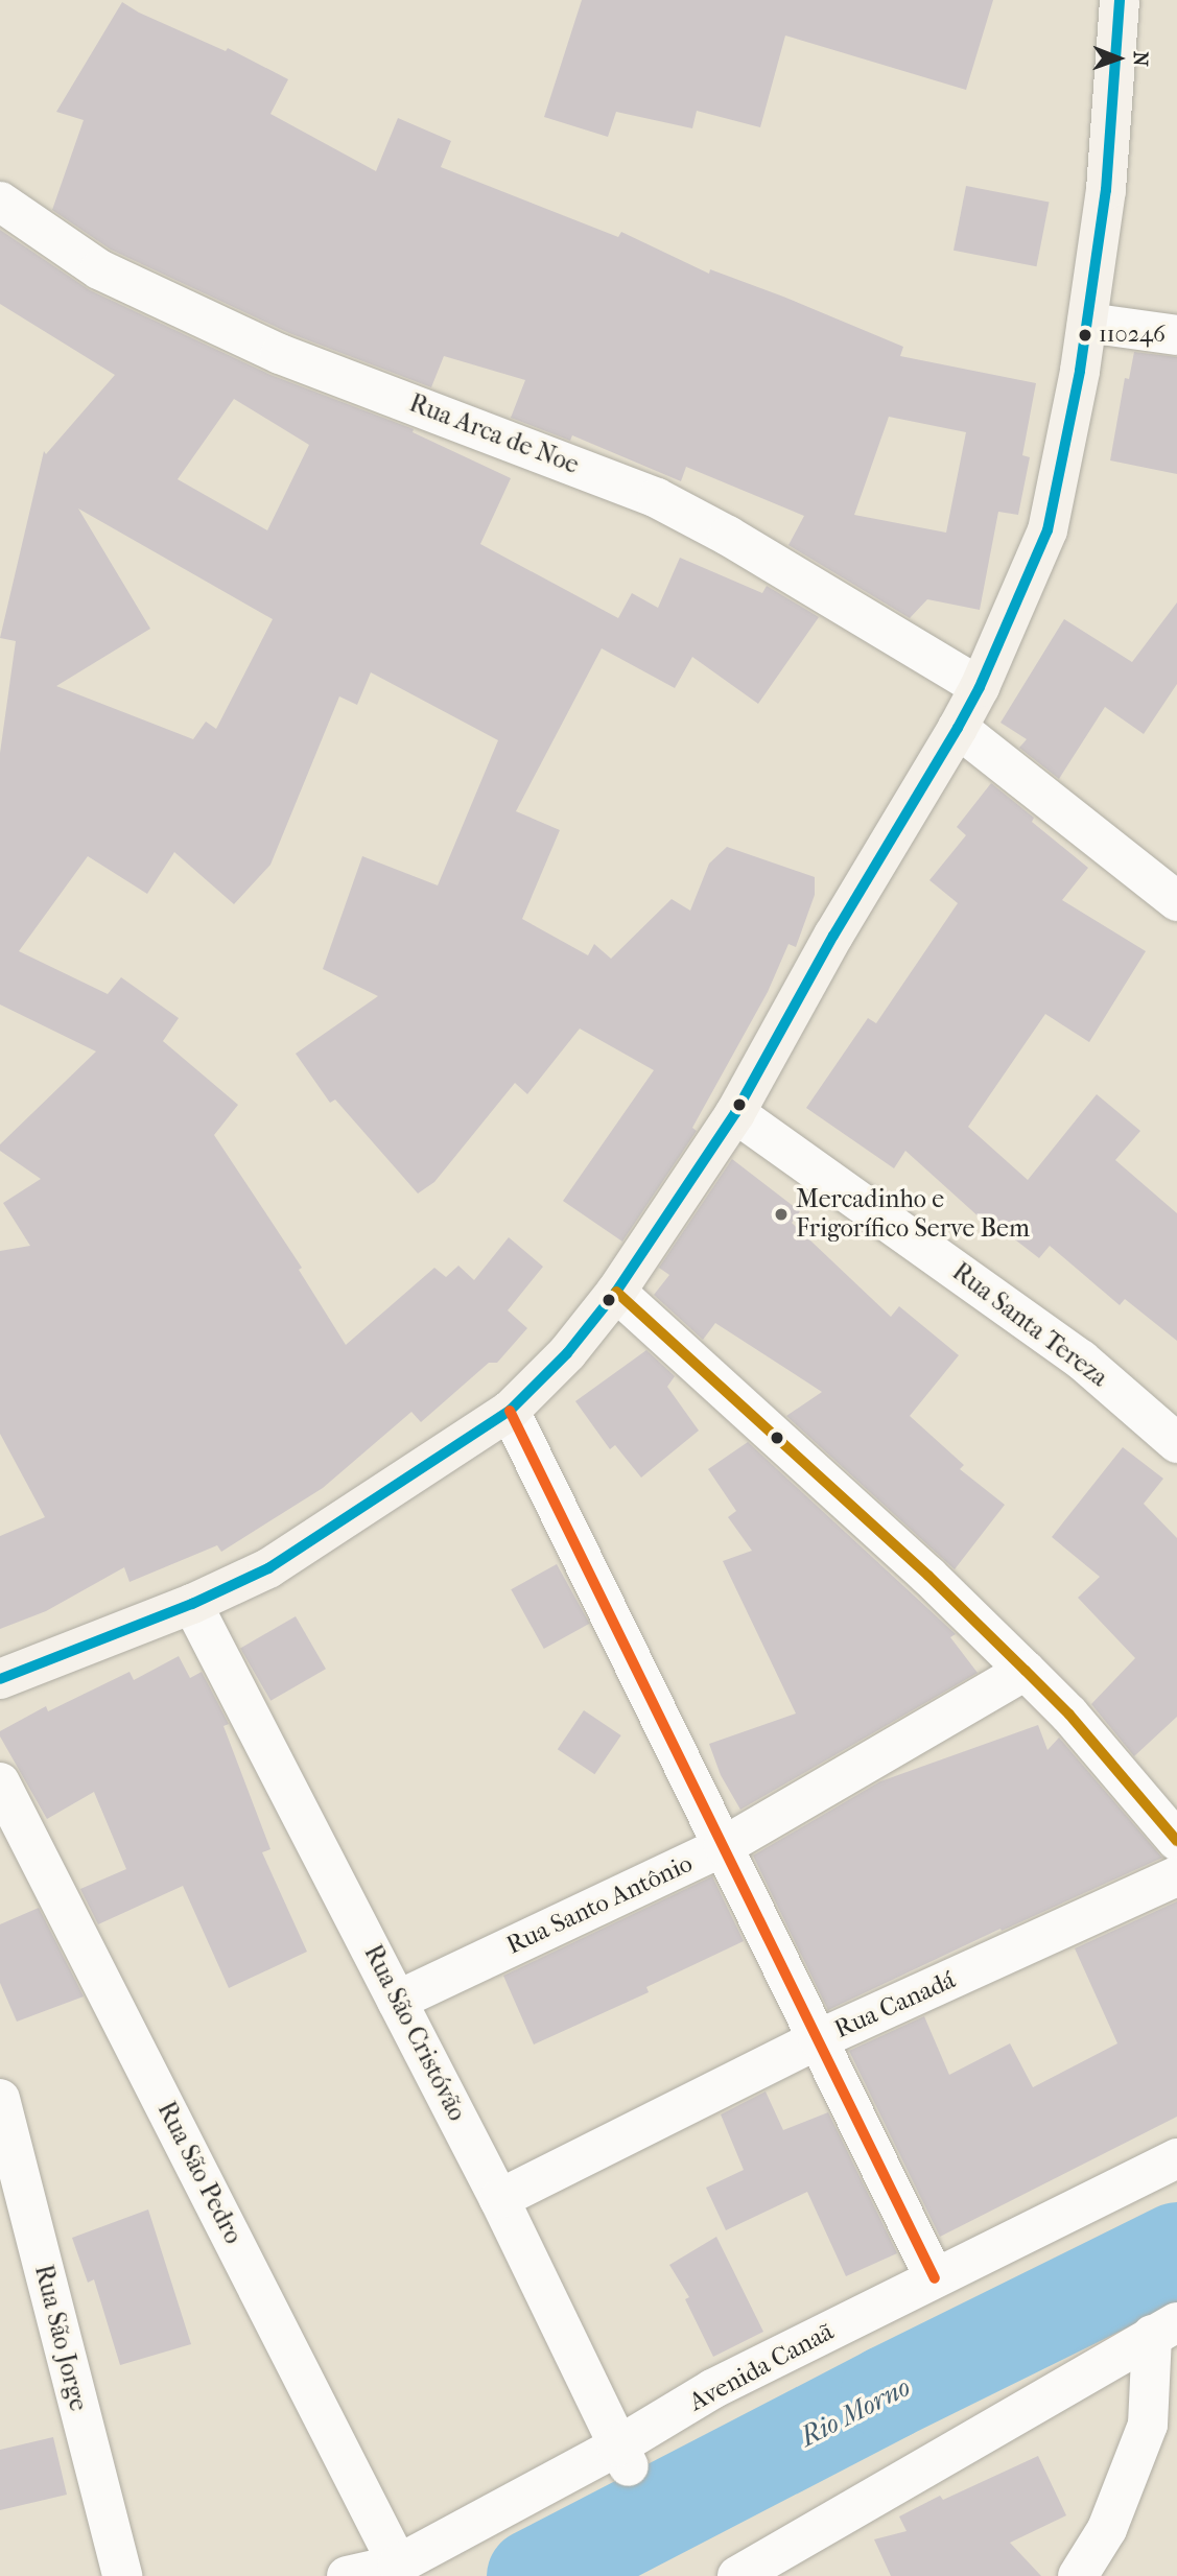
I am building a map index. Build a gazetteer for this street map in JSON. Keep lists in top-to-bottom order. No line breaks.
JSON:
{"streets":{"street":["Rua Arca de Noe","Rua Santa Tereza","Rua Santo Antônio","Rua Canadá","Rua São Cristóvão","Rua São Pedro","Rua São Jorge","Avenida Canaã"]},"crossings":[["Rua Santo Antônio","Rua São Cristóvão"],["Rua Canadá","Rua São Cristóvão"],["Rua São Cristóvão","Avenida Canaã"],["Rua São Pedro","Avenida Canaã"]],"water":["Rio Morno"],"places":["110246","Mercadinho e Frigorífico Serve Bem"],"north":"right"}
